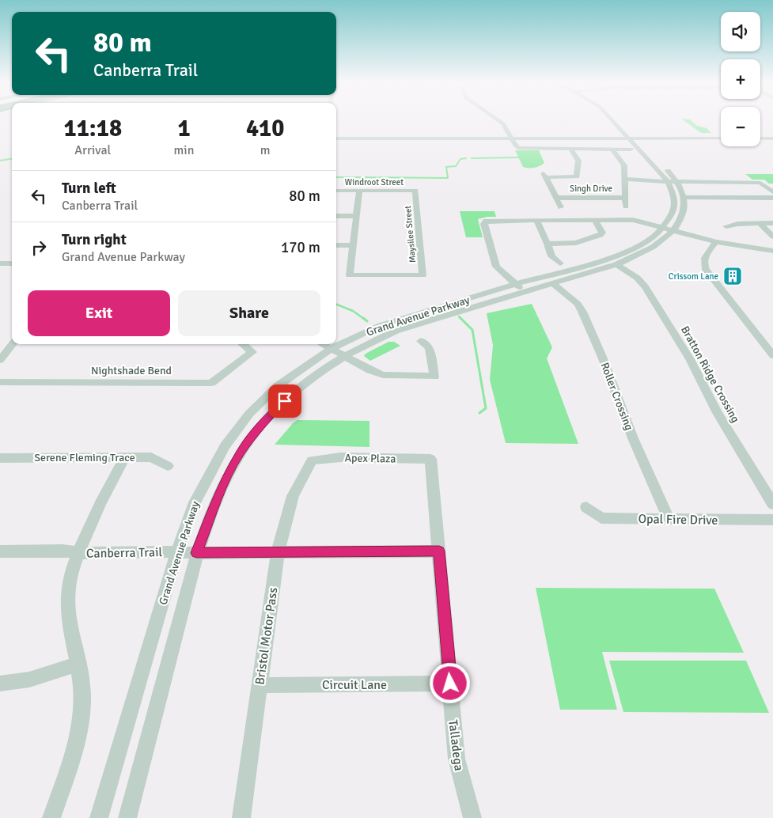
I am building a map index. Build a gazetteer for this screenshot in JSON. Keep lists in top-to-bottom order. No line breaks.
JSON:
{"streets":{"street":["Windroot Street","Singh Drive","Maysilee Street","Grand Avenue Parkway","Nightshade Bend","Bratton Ridge Crossing","Roller Crossing","Serene Fleming Trace","Apex Plaza","Opal Fire Drive","Canberra Trail","Bristol Motor Pass","Circuit Lane","Talladega"]},"crossings":[["Windroot Street","Maysilee Street"],["Grand Avenue Parkway","Bratton Ridge Crossing"],["Grand Avenue Parkway","Roller Crossing"],["Grand Avenue Parkway","Canberra Trail"],["Roller Crossing","Opal Fire Drive"],["Apex Plaza","Bristol Motor Pass"],["Apex Plaza","Talladega"],["Canberra Trail","Bristol Motor Pass"],["Canberra Trail","Talladega"],["Bristol Motor Pass","Circuit Lane"],["Circuit Lane","Talladega"]],"places":{"building":["Crissom Lane"]},"page":{"map_buttons":["+","−"],"turn":["80 m","Canberra Trail"],"eta":["11:18","Arrival","1","min","410","m"],"list":[{"name":"Turn left","note":"Canberra Trail","value":"80 m"},{"name":"Turn right","note":"Grand Avenue Parkway","value":"170 m"}],"buttons":["Exit","Share"]}}
